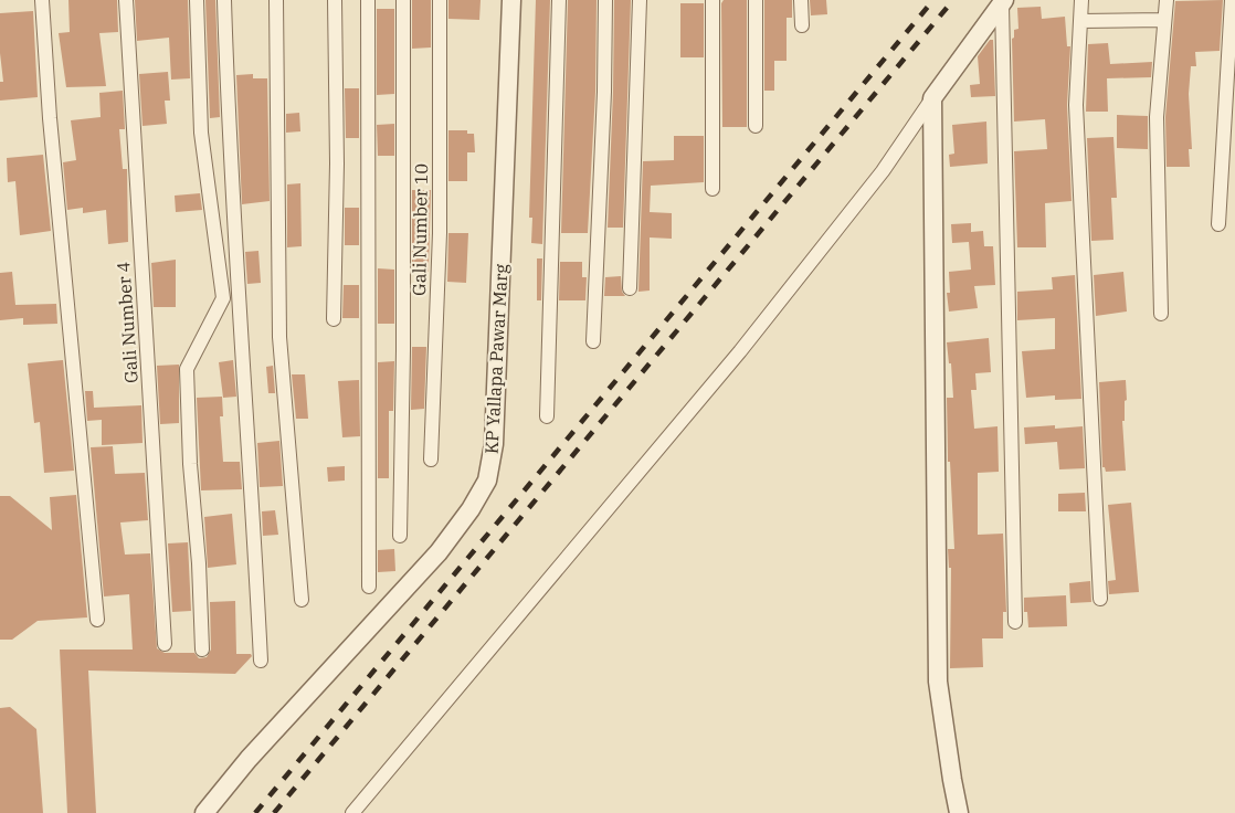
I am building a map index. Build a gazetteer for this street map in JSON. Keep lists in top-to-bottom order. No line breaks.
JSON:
{"streets":{"street":["Gali Number 10","Gali Number 4","KP Yallapa Pawar Marg"]}}
